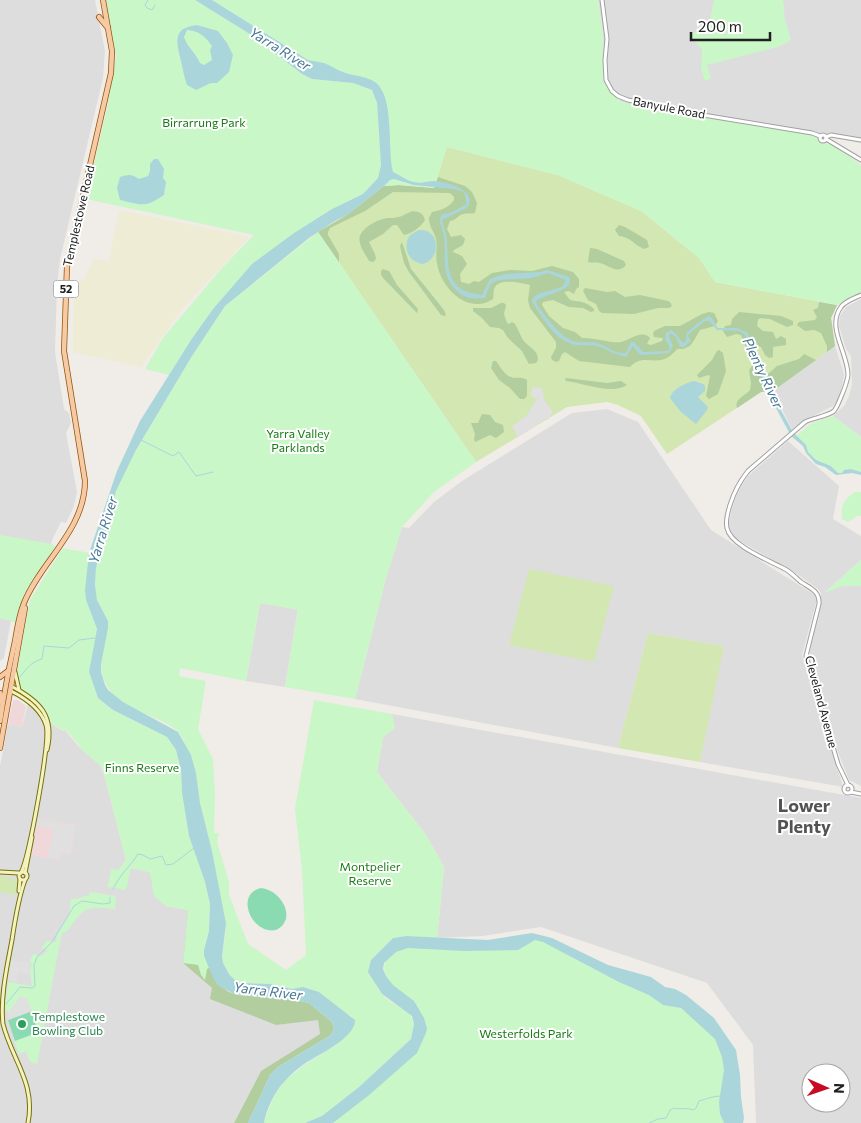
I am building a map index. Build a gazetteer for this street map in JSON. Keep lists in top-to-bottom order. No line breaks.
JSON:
{"streets":{"main road":["Templestowe Road","52"],"street":["Banyule Road","Cleveland Avenue"]},"crossings":[["Templestowe Road","52"]],"districts":["Lower Plenty"],"water":["Yarra River","Plenty River"],"parks":["Birrarrung Park","Yarra Valley Parklands","Finns Reserve","Montpelier Reserve","Westerfolds Park"],"places":["Templestowe Bowling Club"],"scale_bar":"200 m","north":"right"}
